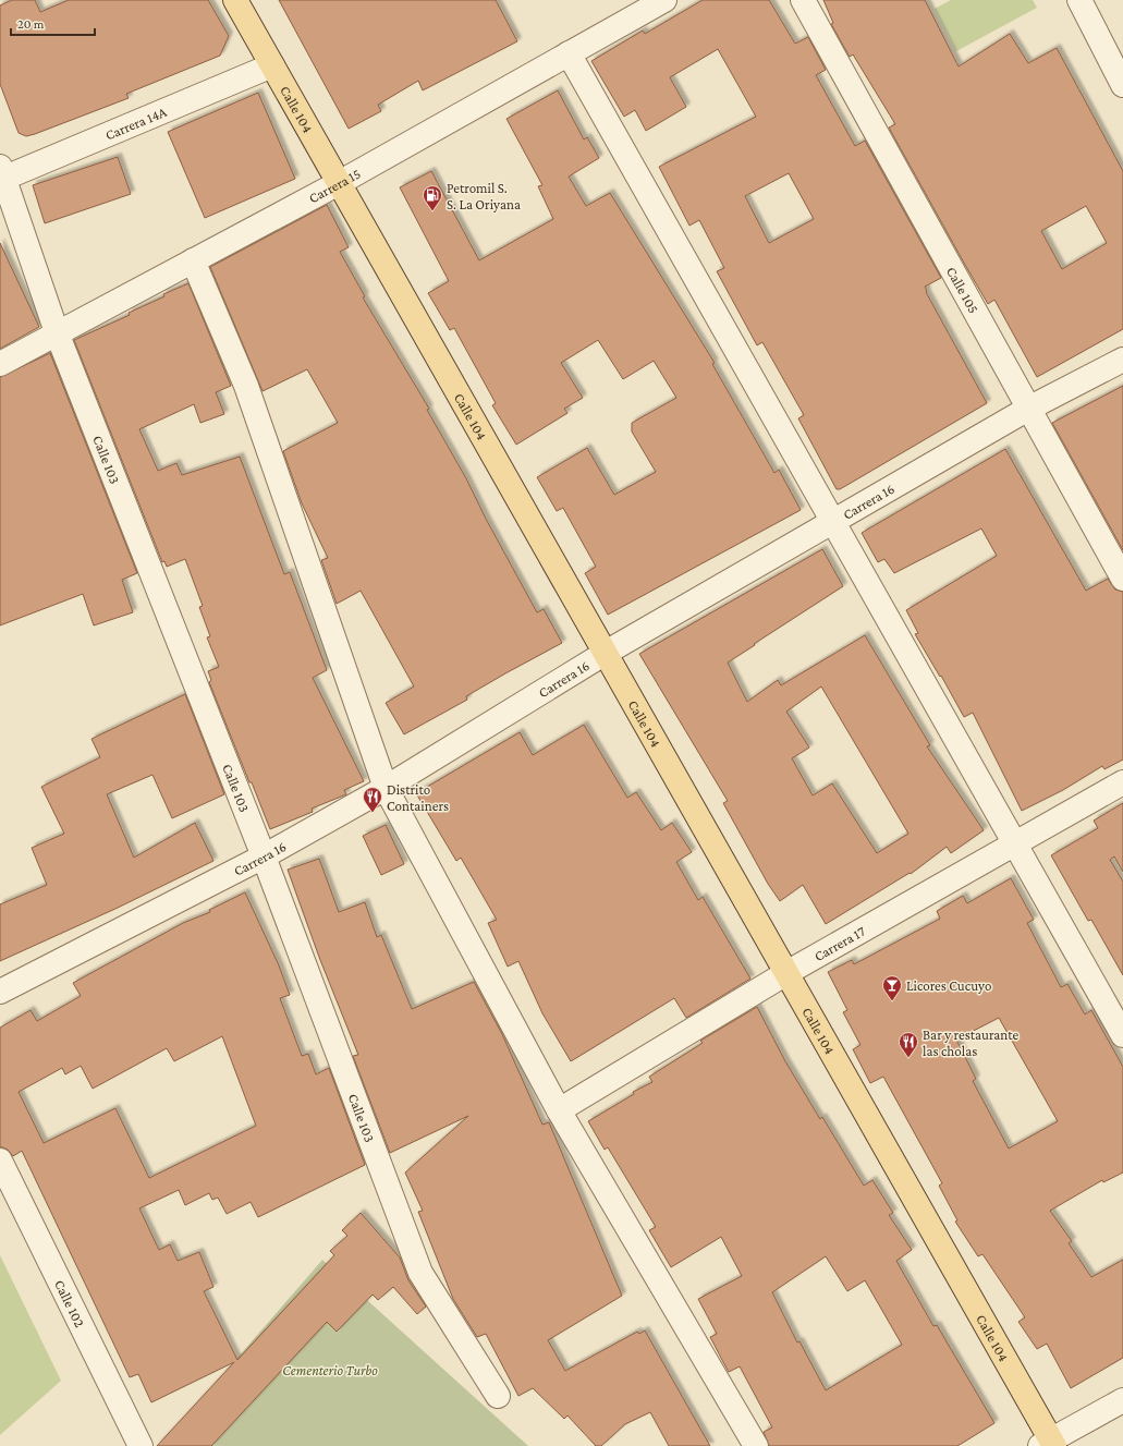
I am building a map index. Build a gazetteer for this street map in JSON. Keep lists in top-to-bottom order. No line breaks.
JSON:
{"streets":{"main road":["Calle 104"],"street":["Carrera 14A","Carrera 15","Calle 105","Calle 103","Carrera 16","Carrera 17","Calle 102"]},"crossings":[["Calle 104","Carrera 14A"],["Calle 104","Carrera 15"],["Calle 104","Carrera 16"],["Calle 104","Carrera 17"],["Carrera 14A","Calle 103"],["Carrera 15","Calle 103"],["Calle 105","Carrera 16"],["Calle 103","Carrera 16"]],"parks":["Cementerio Turbo"],"places":{"fuel station":["Petromil S. S. La Oriyana"],"restaurant":["Distrito Containers","Bar y restaurante las cholas"],"bar":["Licores Cucuyo"]},"scale_bar":"20 m"}
